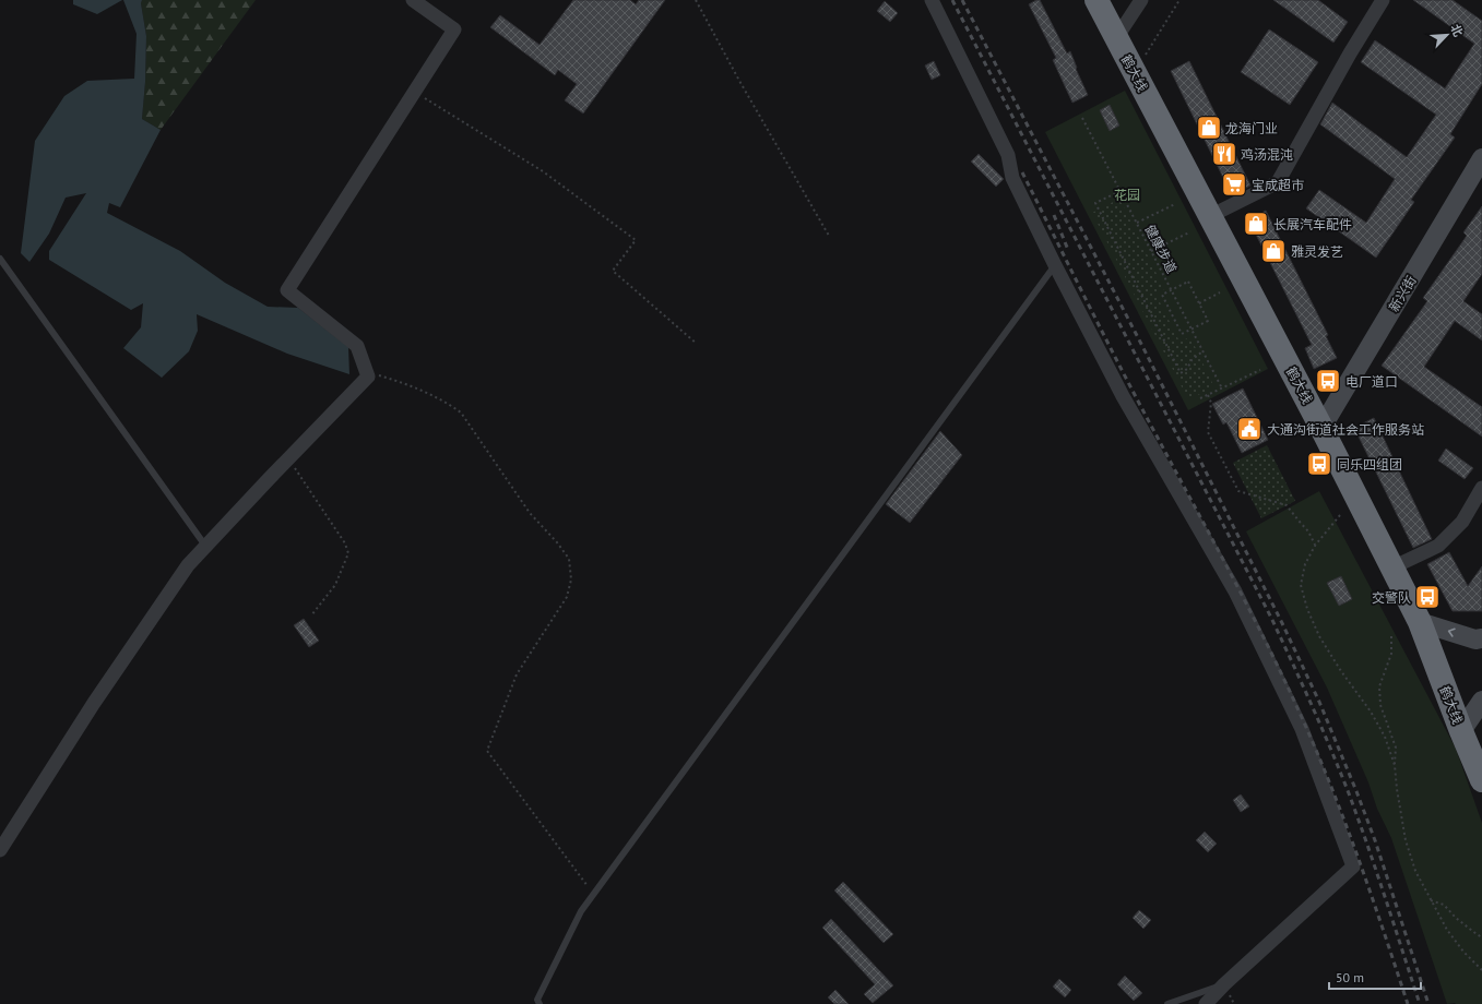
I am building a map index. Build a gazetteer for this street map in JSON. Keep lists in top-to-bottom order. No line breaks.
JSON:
{"streets":{"highway":["鹤大线"],"street":["新兴街"],"path":["健康步道"]},"crossings":[["鹤大线","新兴街"]],"parks":["花园"],"places":{"shop":["龙海门业","长展汽车配件","雅灵发艺"],"restaurant":["鸡汤混沌"],"supermarket":["宝成超市"],"bus stop":["电厂道口","同乐四组团","交警队"],"public building":["大通沟街道社会工作服务站"]},"scale_bar":"50 m","north":"top right"}
